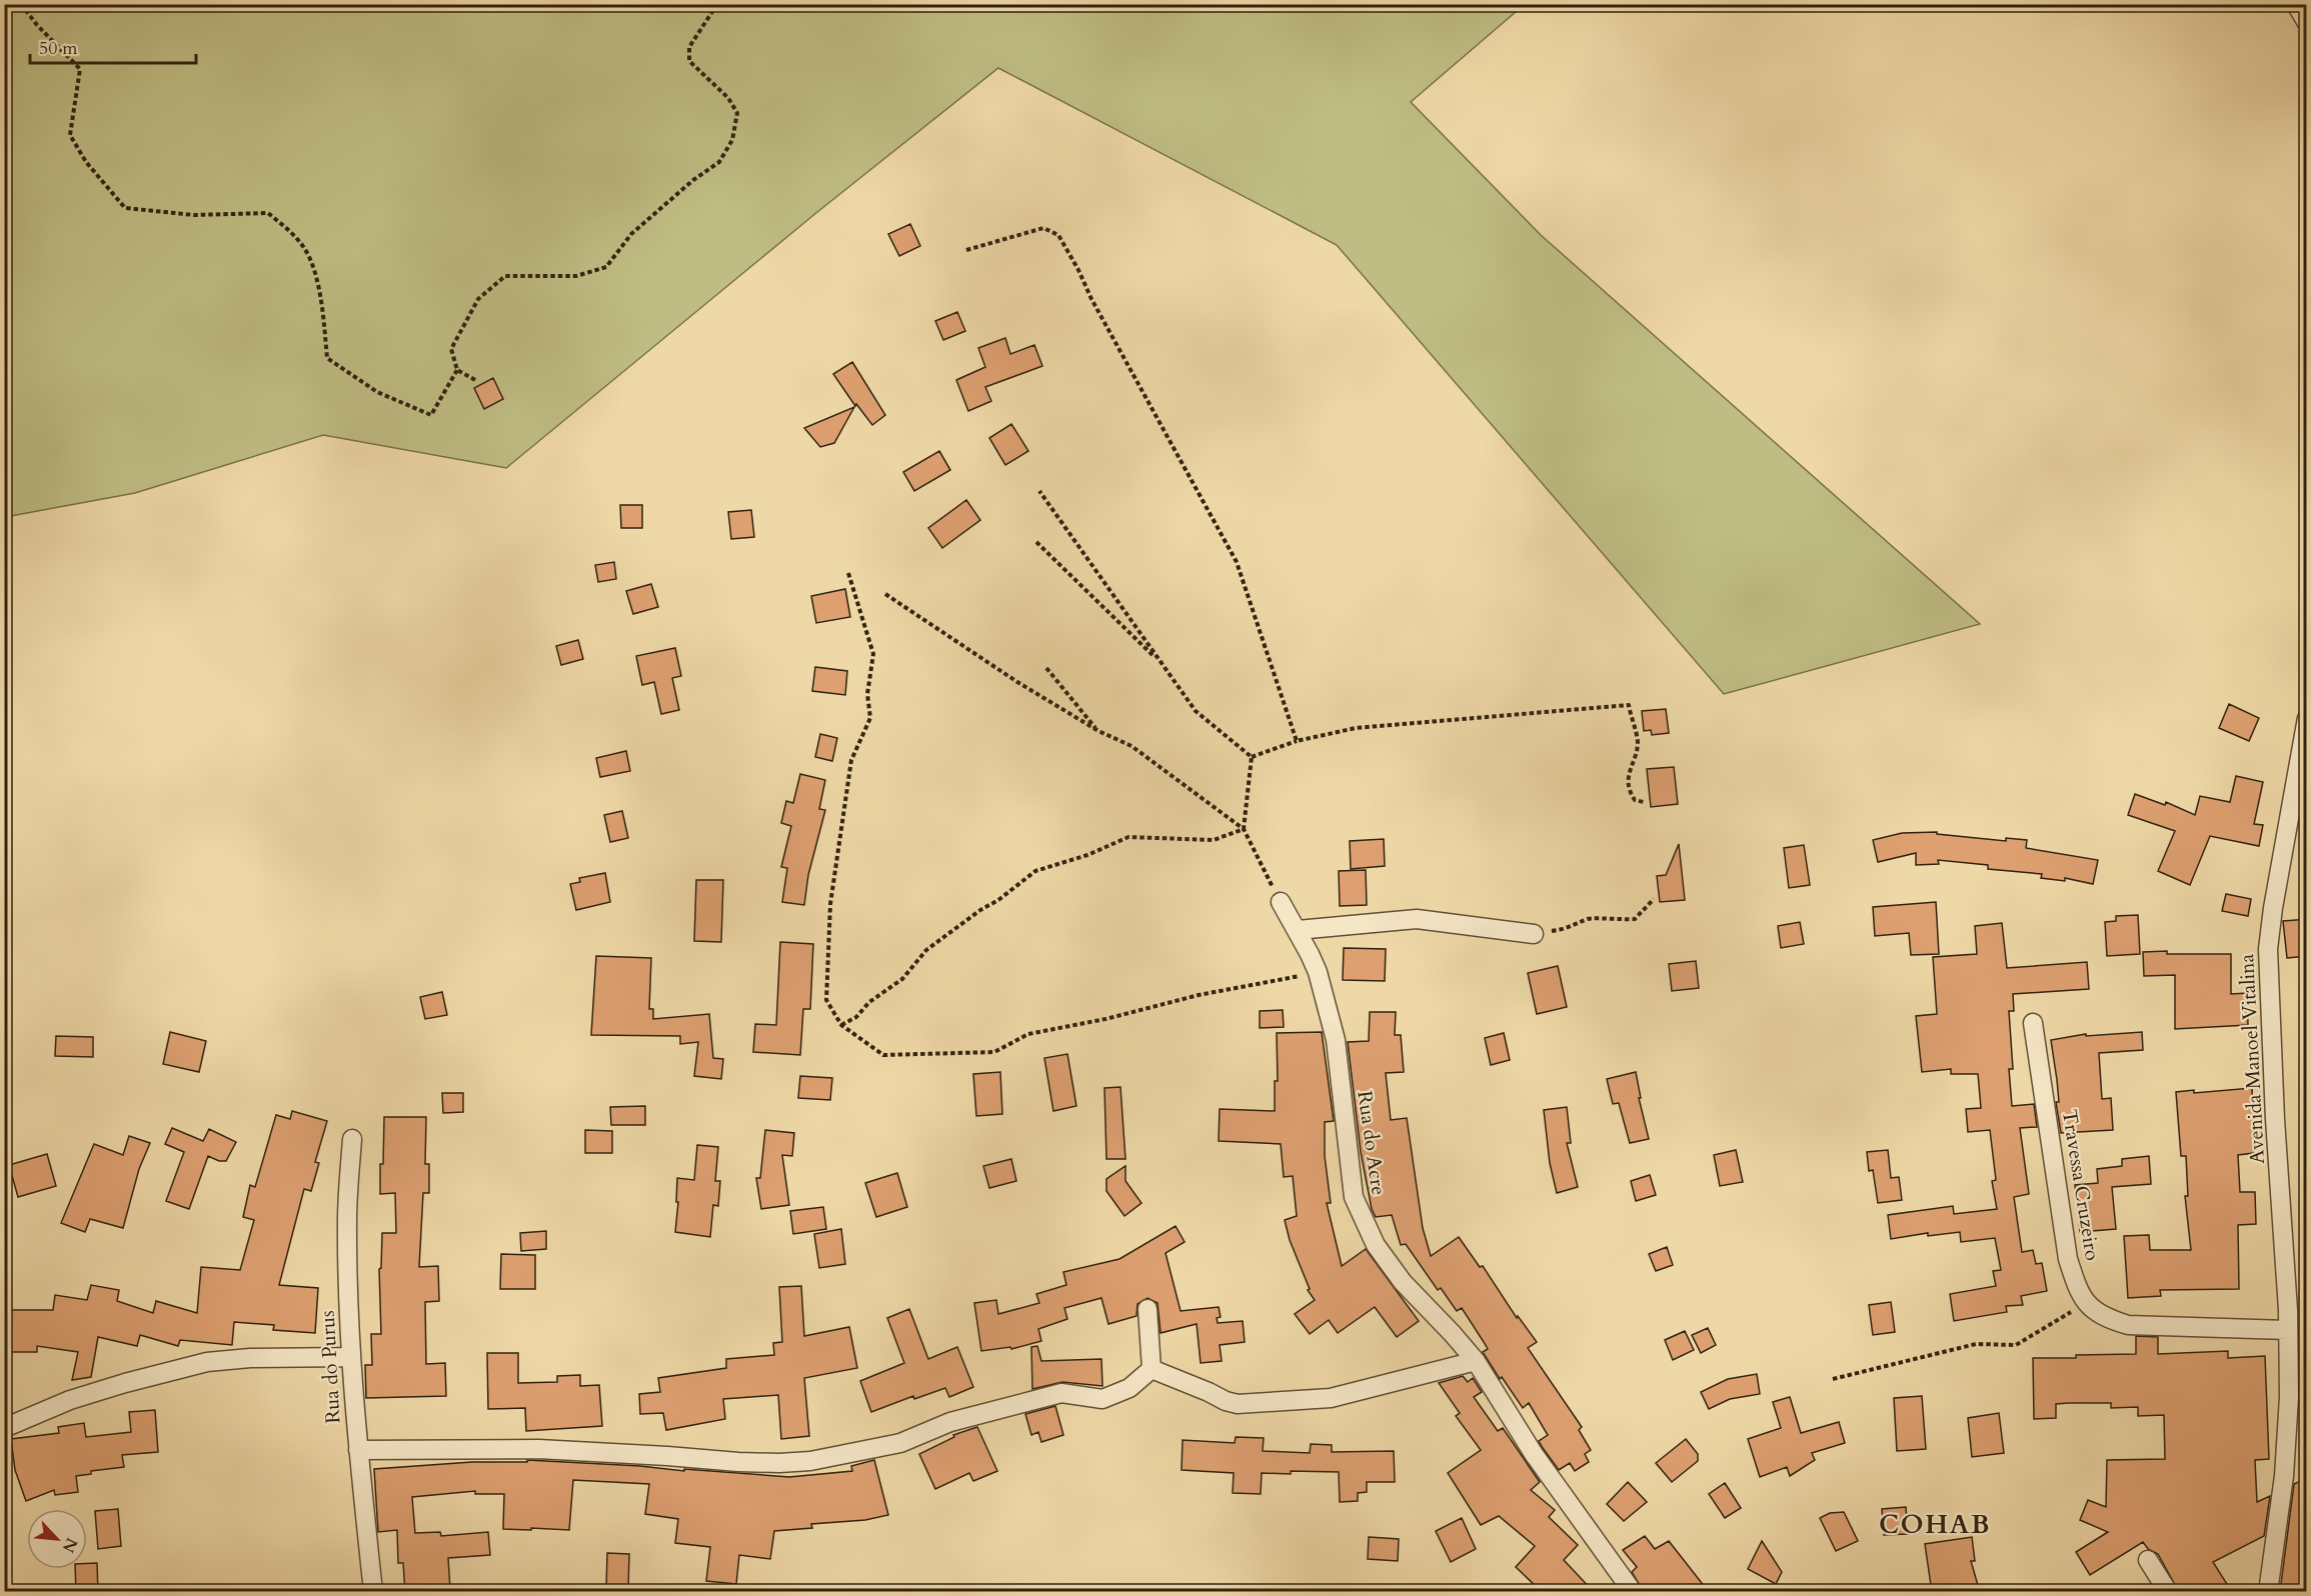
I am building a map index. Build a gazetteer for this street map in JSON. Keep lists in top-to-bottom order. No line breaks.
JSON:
{"streets":{"street":["Avenida Manoel Vitalina","Rua do Acre","Travessa Cruzeiro","Rua do Purus"]},"districts":["COHAB"],"scale_bar":"50 m","north":"bottom right"}
